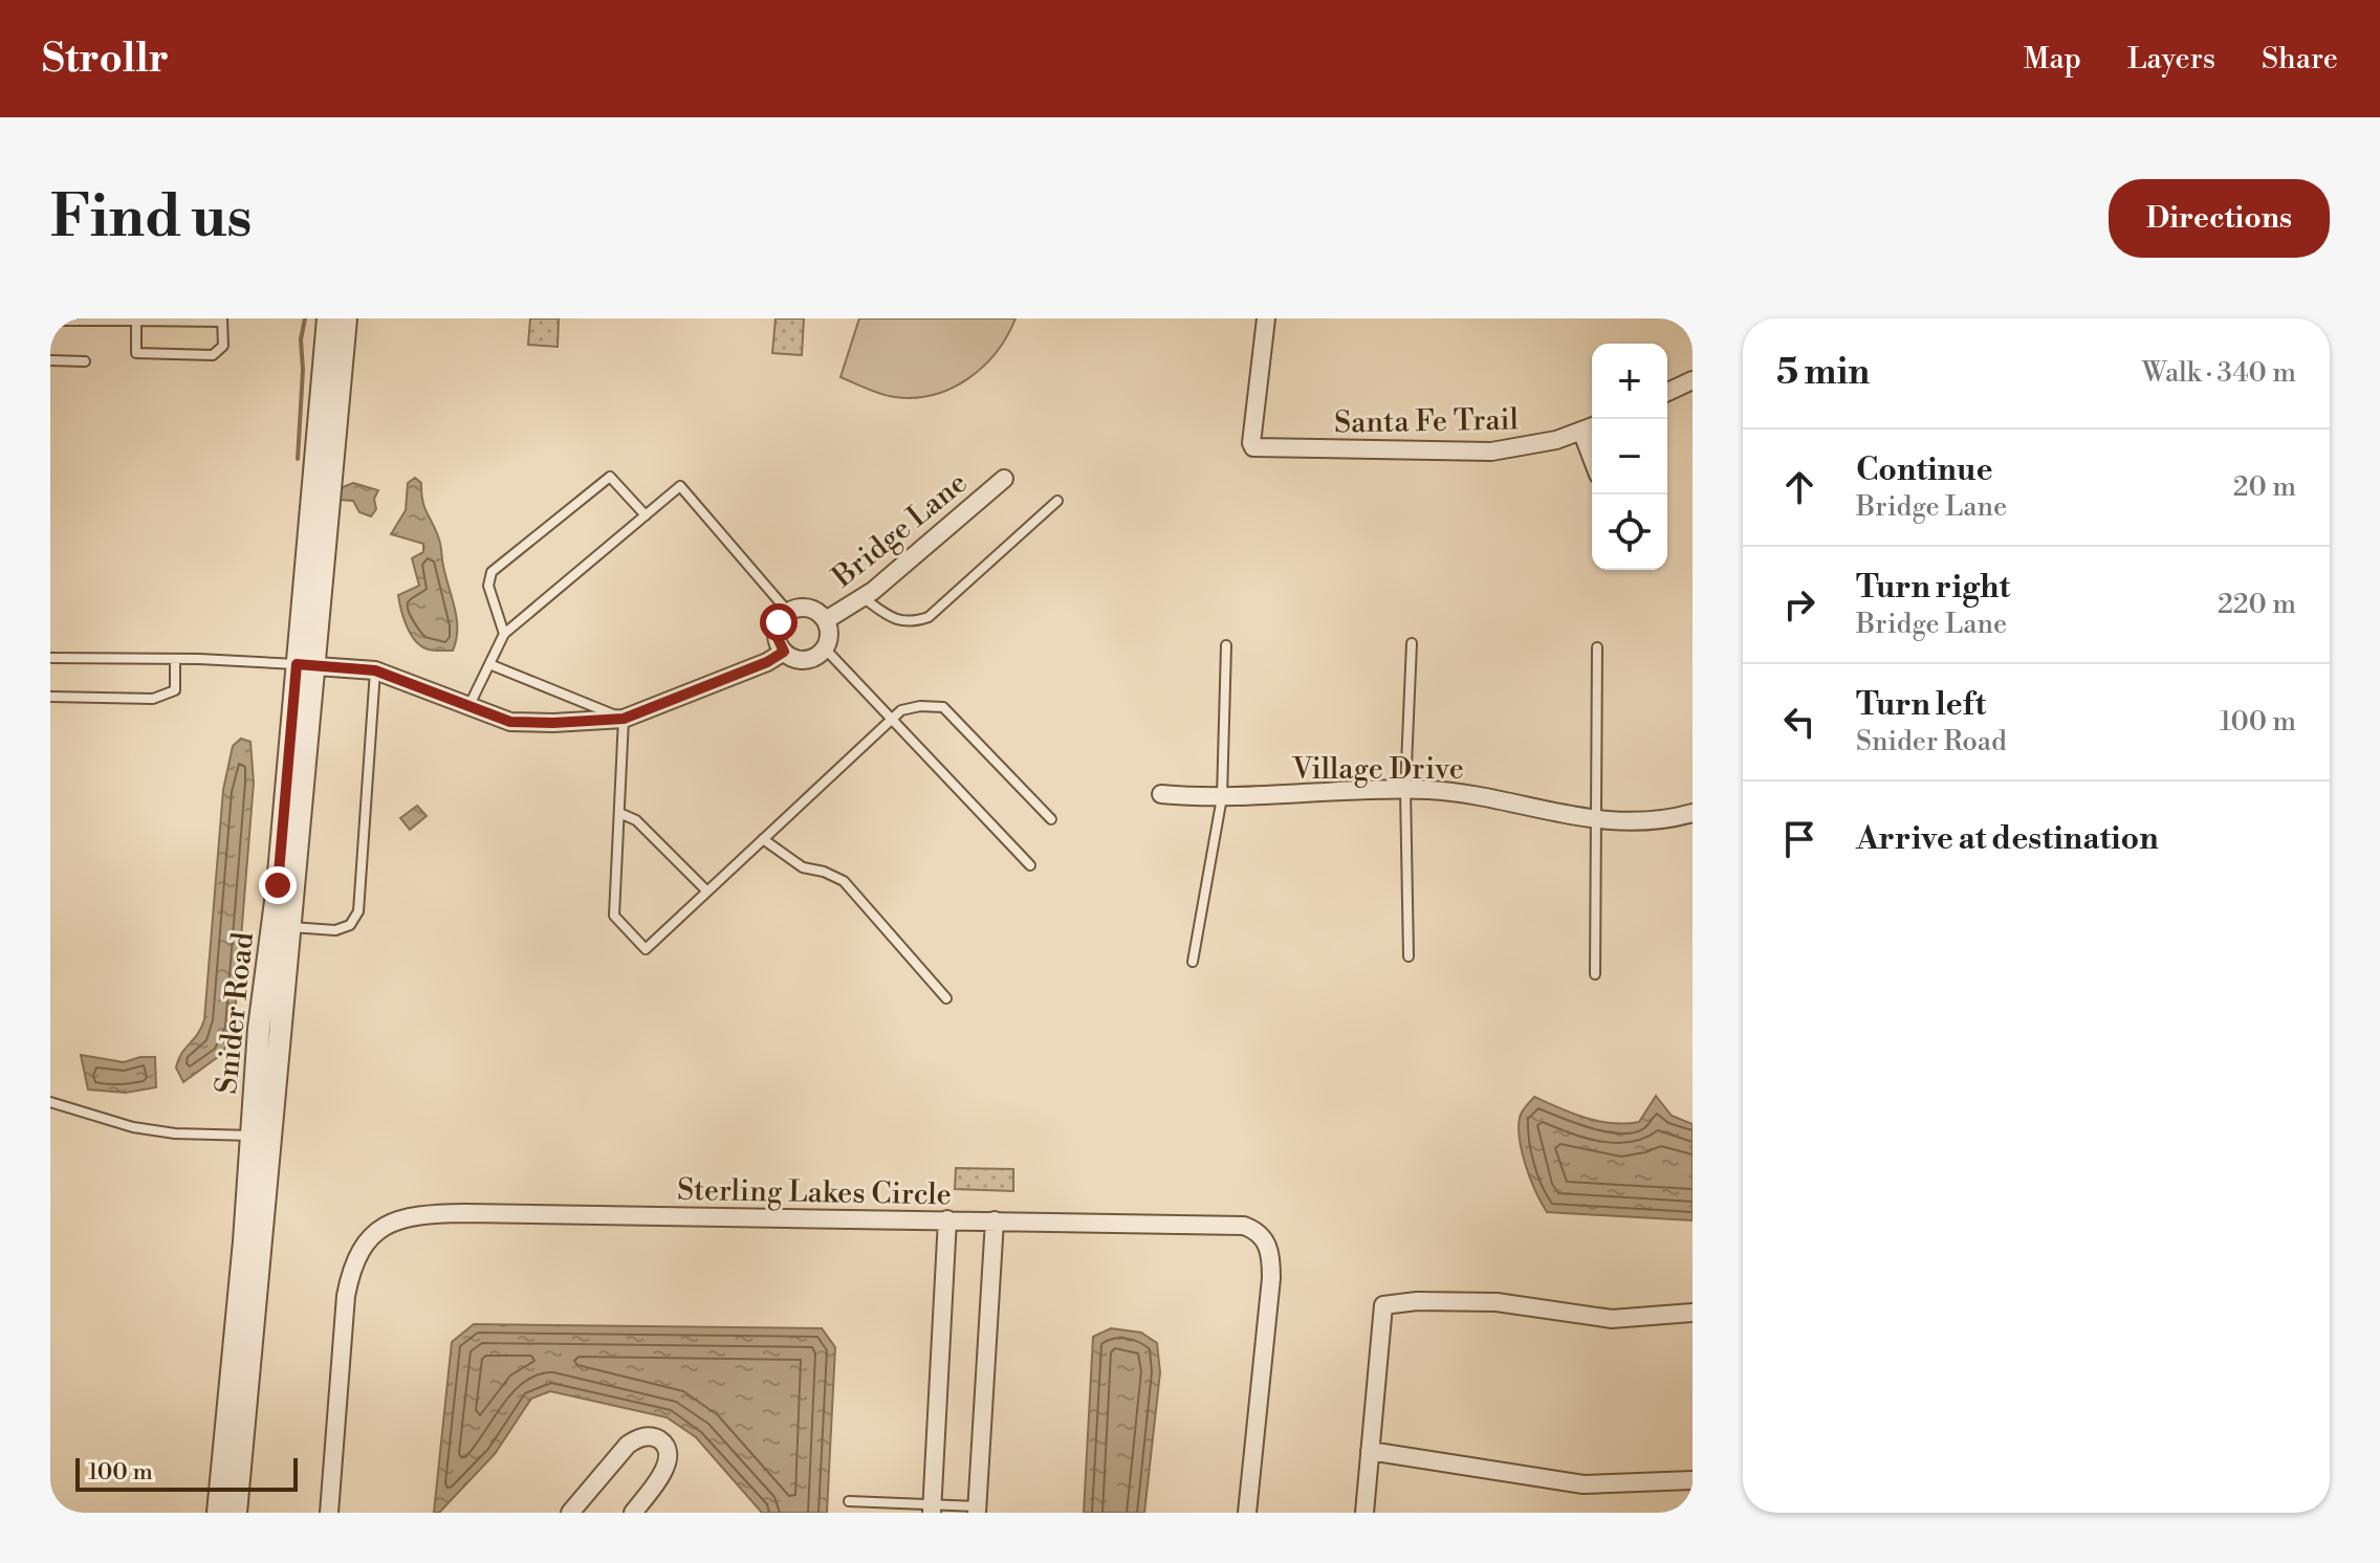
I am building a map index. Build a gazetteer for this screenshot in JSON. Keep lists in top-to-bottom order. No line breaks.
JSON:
{"streets":{"street":["Santa Fe Trail","Bridge Lane","Village Drive","Snider Road","Sterling Lakes Circle"]},"scale_bar":"100 m","page":{"header":"Strollr","nav":["Map","Layers","Share"],"buttons":"Directions","title":"Find us","heading":["5 min","Walk · 340 m"],"map_buttons":["+","−"],"list":[["Continue","Bridge Lane","20 m"],["Turn right","Bridge Lane","220 m"],["Turn left","Snider Road","100 m"],"Arrive at destination"],"scale":"100 m"}}
